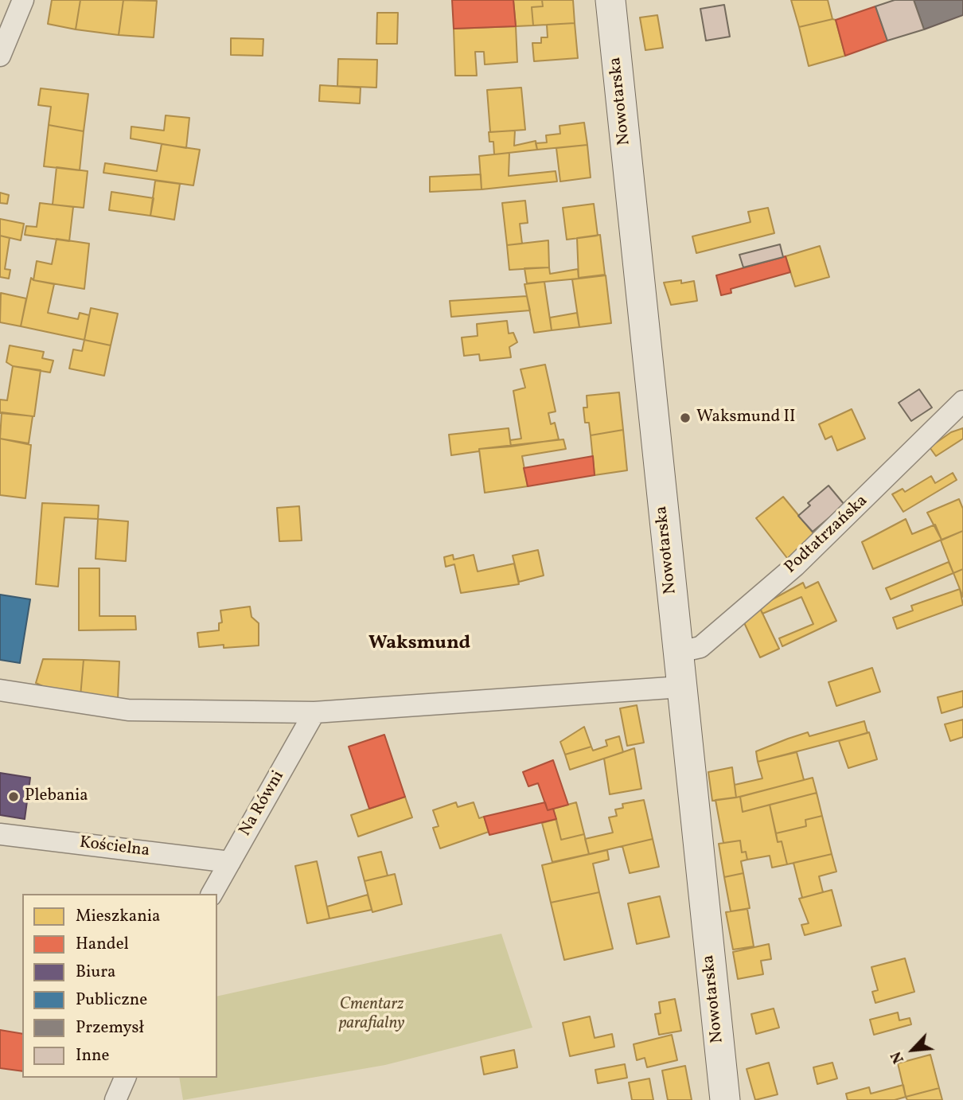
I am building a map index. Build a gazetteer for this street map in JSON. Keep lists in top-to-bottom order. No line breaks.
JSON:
{"streets":{"street":["Nowotarska","Podtatrzańska","Na Równi","Kościelna"]},"crossings":[["Nowotarska","Podtatrzańska"],["Na Równi","Kościelna"]],"districts":["Waksmund"],"parks":["Cmentarz parafialny"],"places":["Waksmund II","Plebania"],"legend":["Mieszkania","Handel","Biura","Publiczne","Przemysł","Inne"],"north":"bottom left"}
